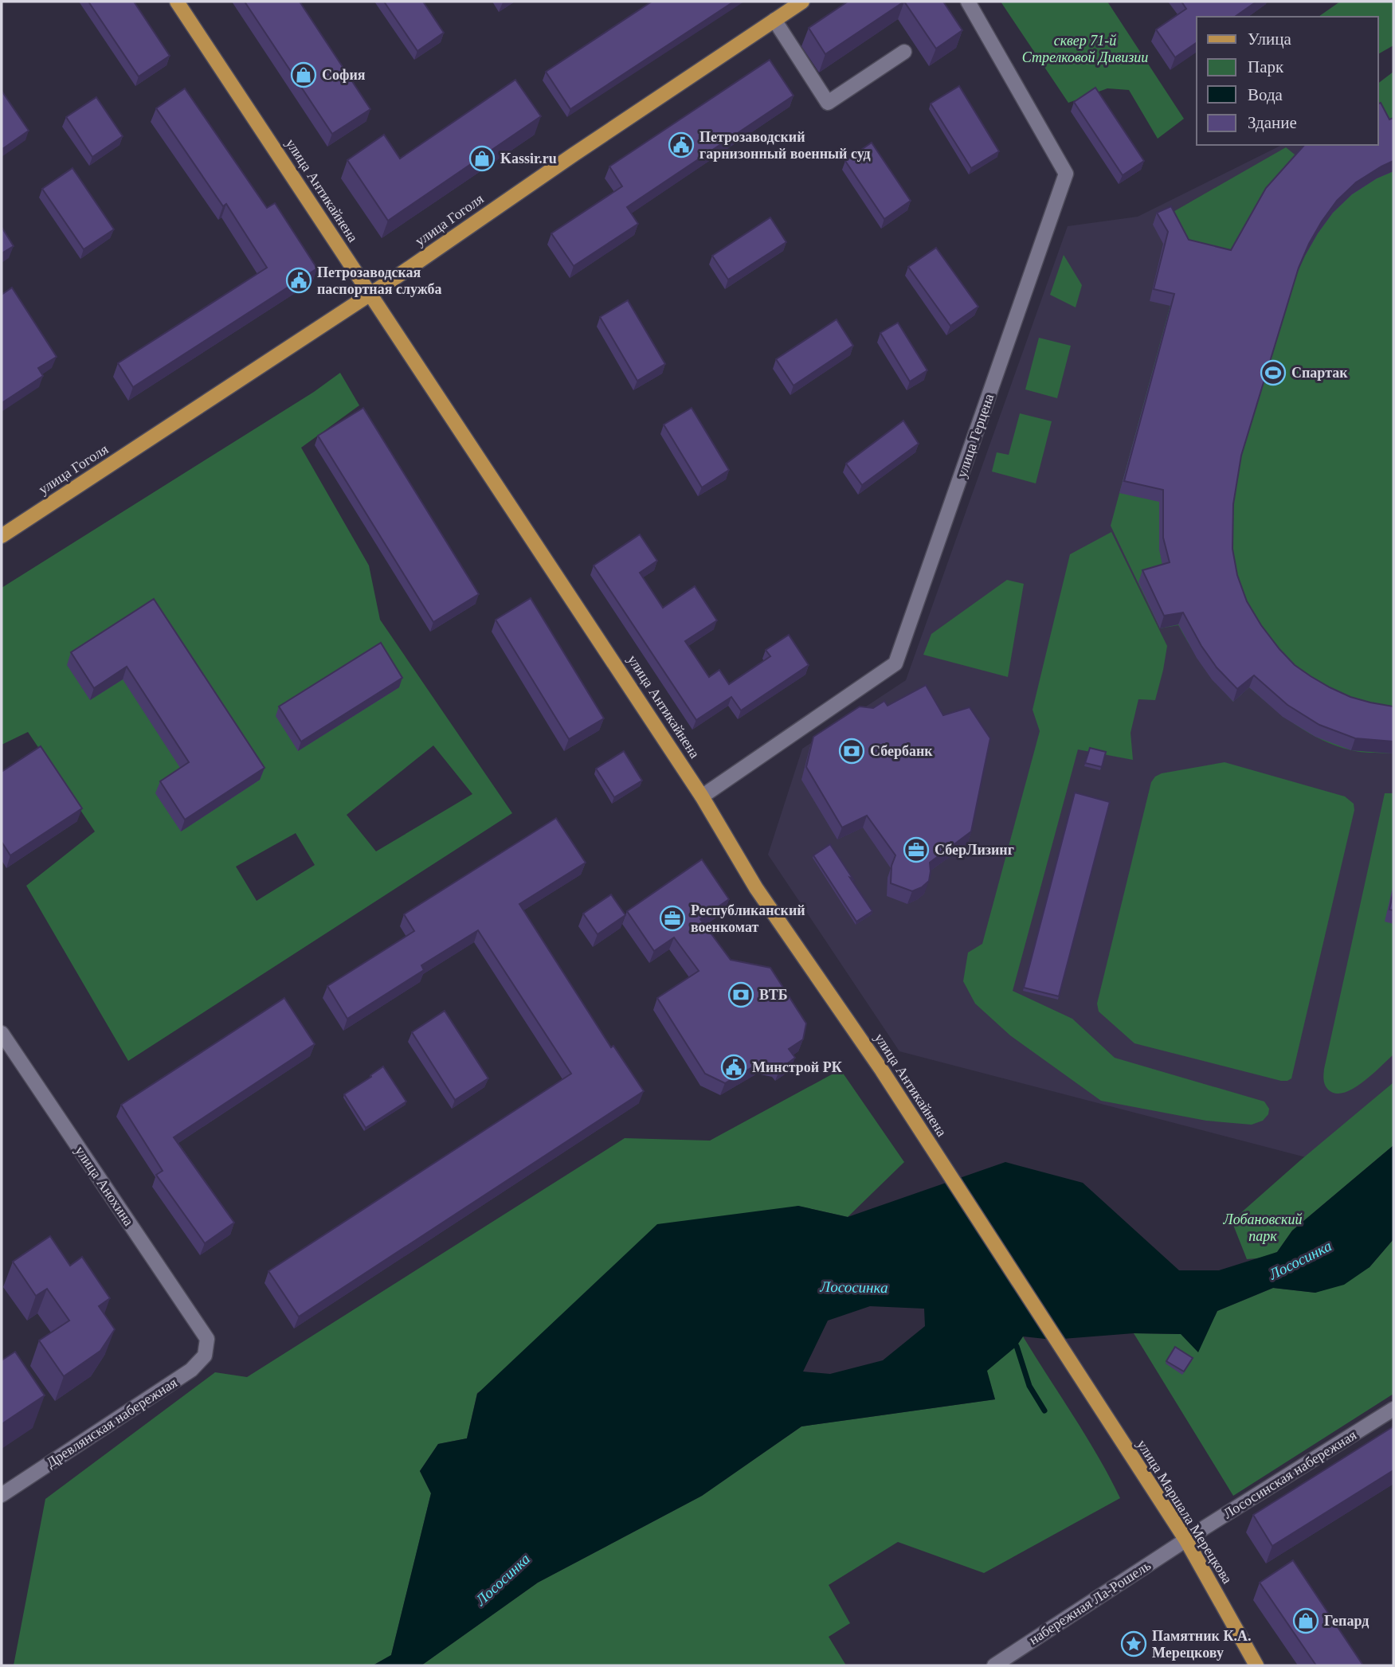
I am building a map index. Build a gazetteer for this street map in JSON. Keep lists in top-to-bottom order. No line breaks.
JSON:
{"streets":{"main road":["улица Антикайнена","улица Гоголя","улица Маршала Мерецкова"],"street":["улица Герцена","улица Анохина","Древлянская набережная","Лососинская набережная","набережная Ла-Рошель"]},"crossings":[["улица Антикайнена","улица Гоголя"],["улица Антикайнена","улица Герцена"],["улица Антикайнена","улица Маршала Мерецкова"],["улица Анохина","Древлянская набережная"],["Лососинская набережная","улица Маршала Мерецкова"],["Лососинская набережная","набережная Ла-Рошель"],["улица Маршала Мерецкова","набережная Ла-Рошель"]],"water":["Лососинка"],"parks":["сквер 71-й Стрелковой Дивизии","Лобановский парк"],"places":{"shop":["София","Kassir.ru","Гепард"],"public building":["Петрозаводский гарнизонный военный суд","Петрозаводская паспортная служба","Минстрой РК"],"sports":["Спартак"],"bank":["Сбербанк","ВТБ"],"office":["СберЛизинг","Республиканский военкомат"],"place":["Памятник К.А. Мерецкову"]},"legend":["Улица","Парк","Вода","Здание"]}
